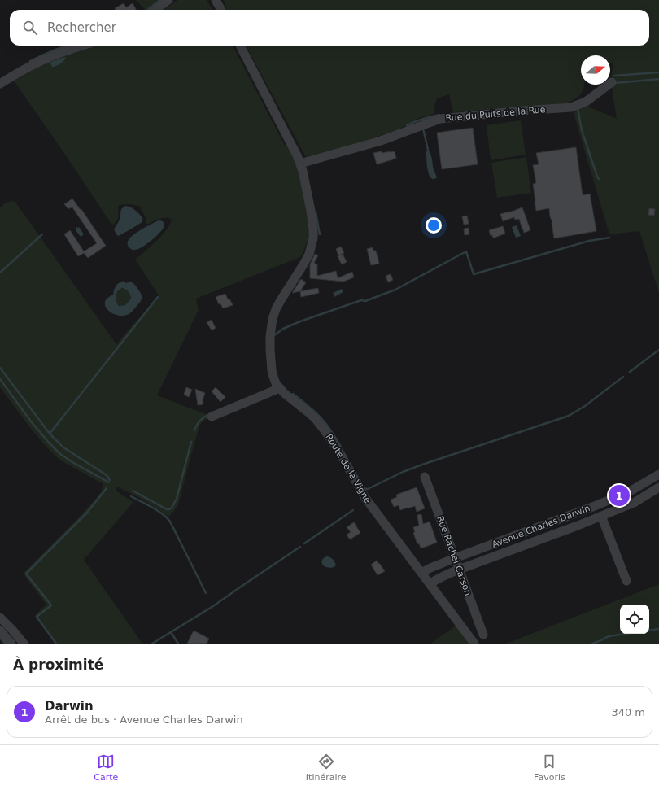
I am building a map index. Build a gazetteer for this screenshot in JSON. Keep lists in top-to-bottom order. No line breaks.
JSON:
{"streets":{"street":["Rue du Puits de la Rue","Route de la Vigne","Avenue Charles Darwin","Rue Rachel Carson"]},"crossings":[["Rue du Puits de la Rue","Route de la Vigne"],["Route de la Vigne","Avenue Charles Darwin"],["Avenue Charles Darwin","Rue Rachel Carson"]],"north":"right","page":{"search":"Rechercher","pins":"1","heading":"À proximité","list":[{"mark":"1","name":"Darwin","note":"Arrêt de bus · Avenue Charles Darwin","value":"340 m"}],"nav":["Carte","Itinéraire","Favoris"]}}
